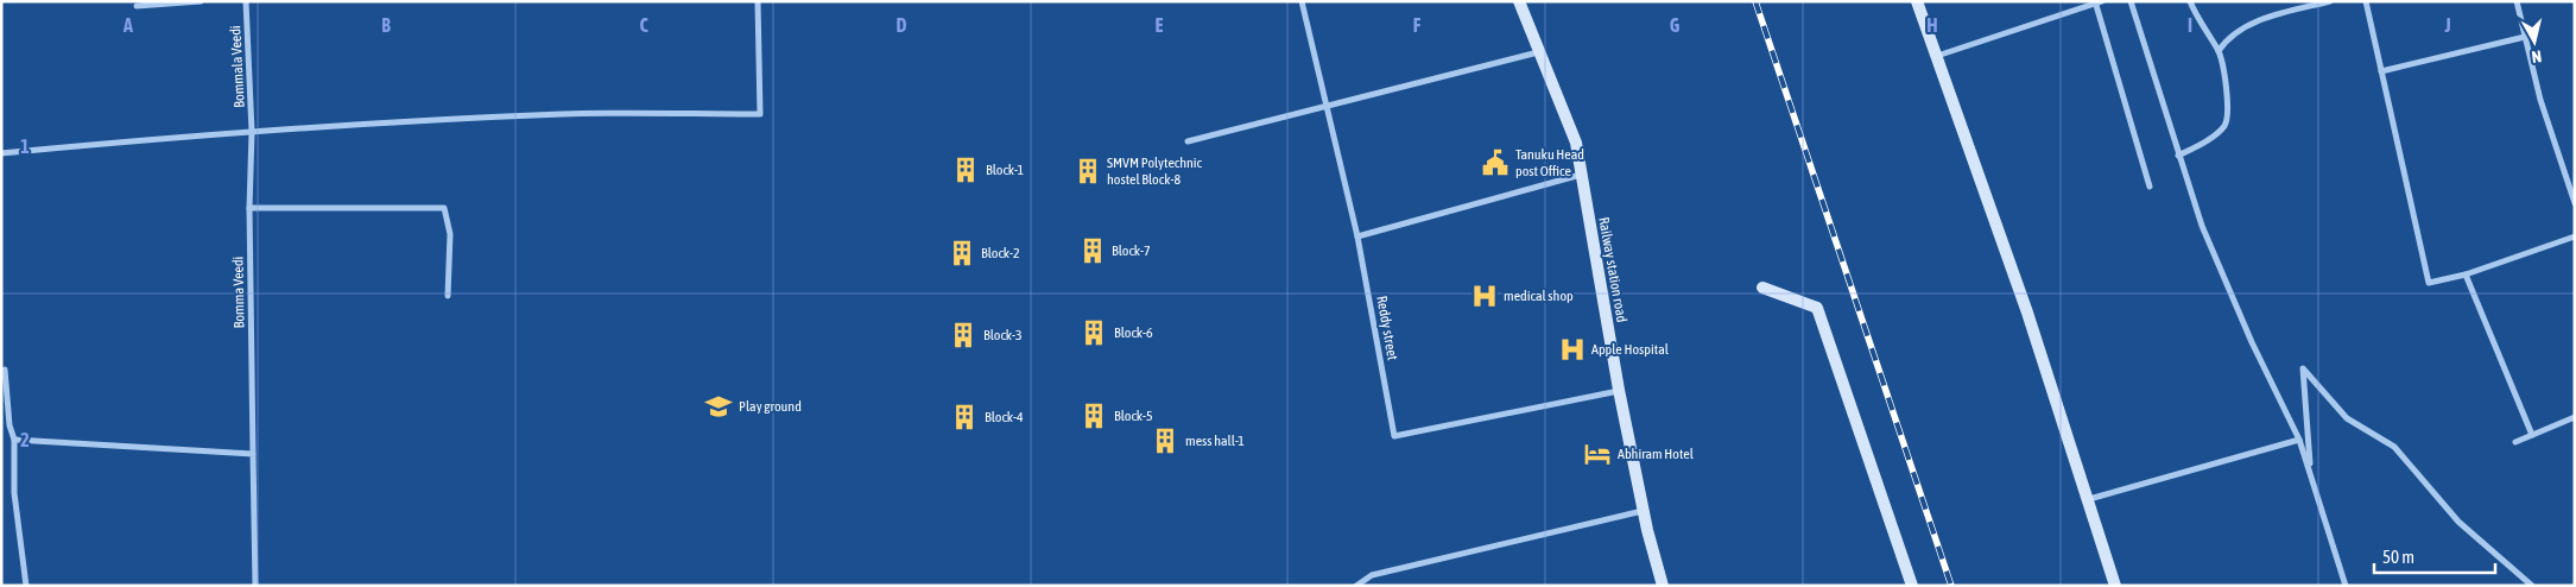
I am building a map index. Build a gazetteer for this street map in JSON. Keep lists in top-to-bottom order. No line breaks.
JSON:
{"streets":{"street":["Bommala Veedi","Railway station road","Bomma Veedi","Reddy street"]},"crossings":[["Bommala Veedi","Bomma Veedi"],["Railway station road","Reddy street"]],"places":{"public building":["Tanuku Head post Office"],"building":["Block-1","SMVM Polytechnic hostel Block-8","Block-7","Block-2","Block-6","Block-3","Block-5","Block-4","mess hall-1"],"hospital":["medical shop","Apple Hospital"],"school or university":["Play ground"],"hotel":["Abhiram Hotel"]},"scale_bar":"50 m","north":"bottom","grid":{"columns":["A","B","C","D","E","F","G","H","I","J"],"rows":["1","2"]}}
